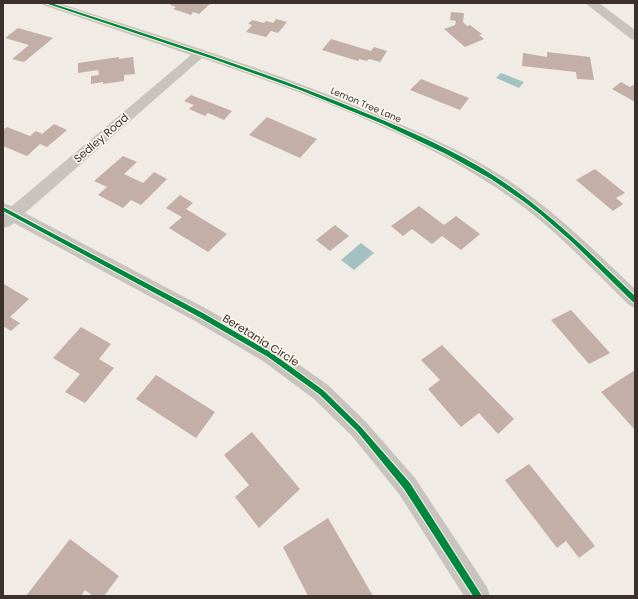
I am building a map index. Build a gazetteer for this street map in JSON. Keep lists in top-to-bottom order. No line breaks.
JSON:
{"streets":{"street":["Lemon Tree Lane","Sedley Road","Beretania Circle"]},"crossings":[["Lemon Tree Lane","Sedley Road"],["Sedley Road","Beretania Circle"]]}
